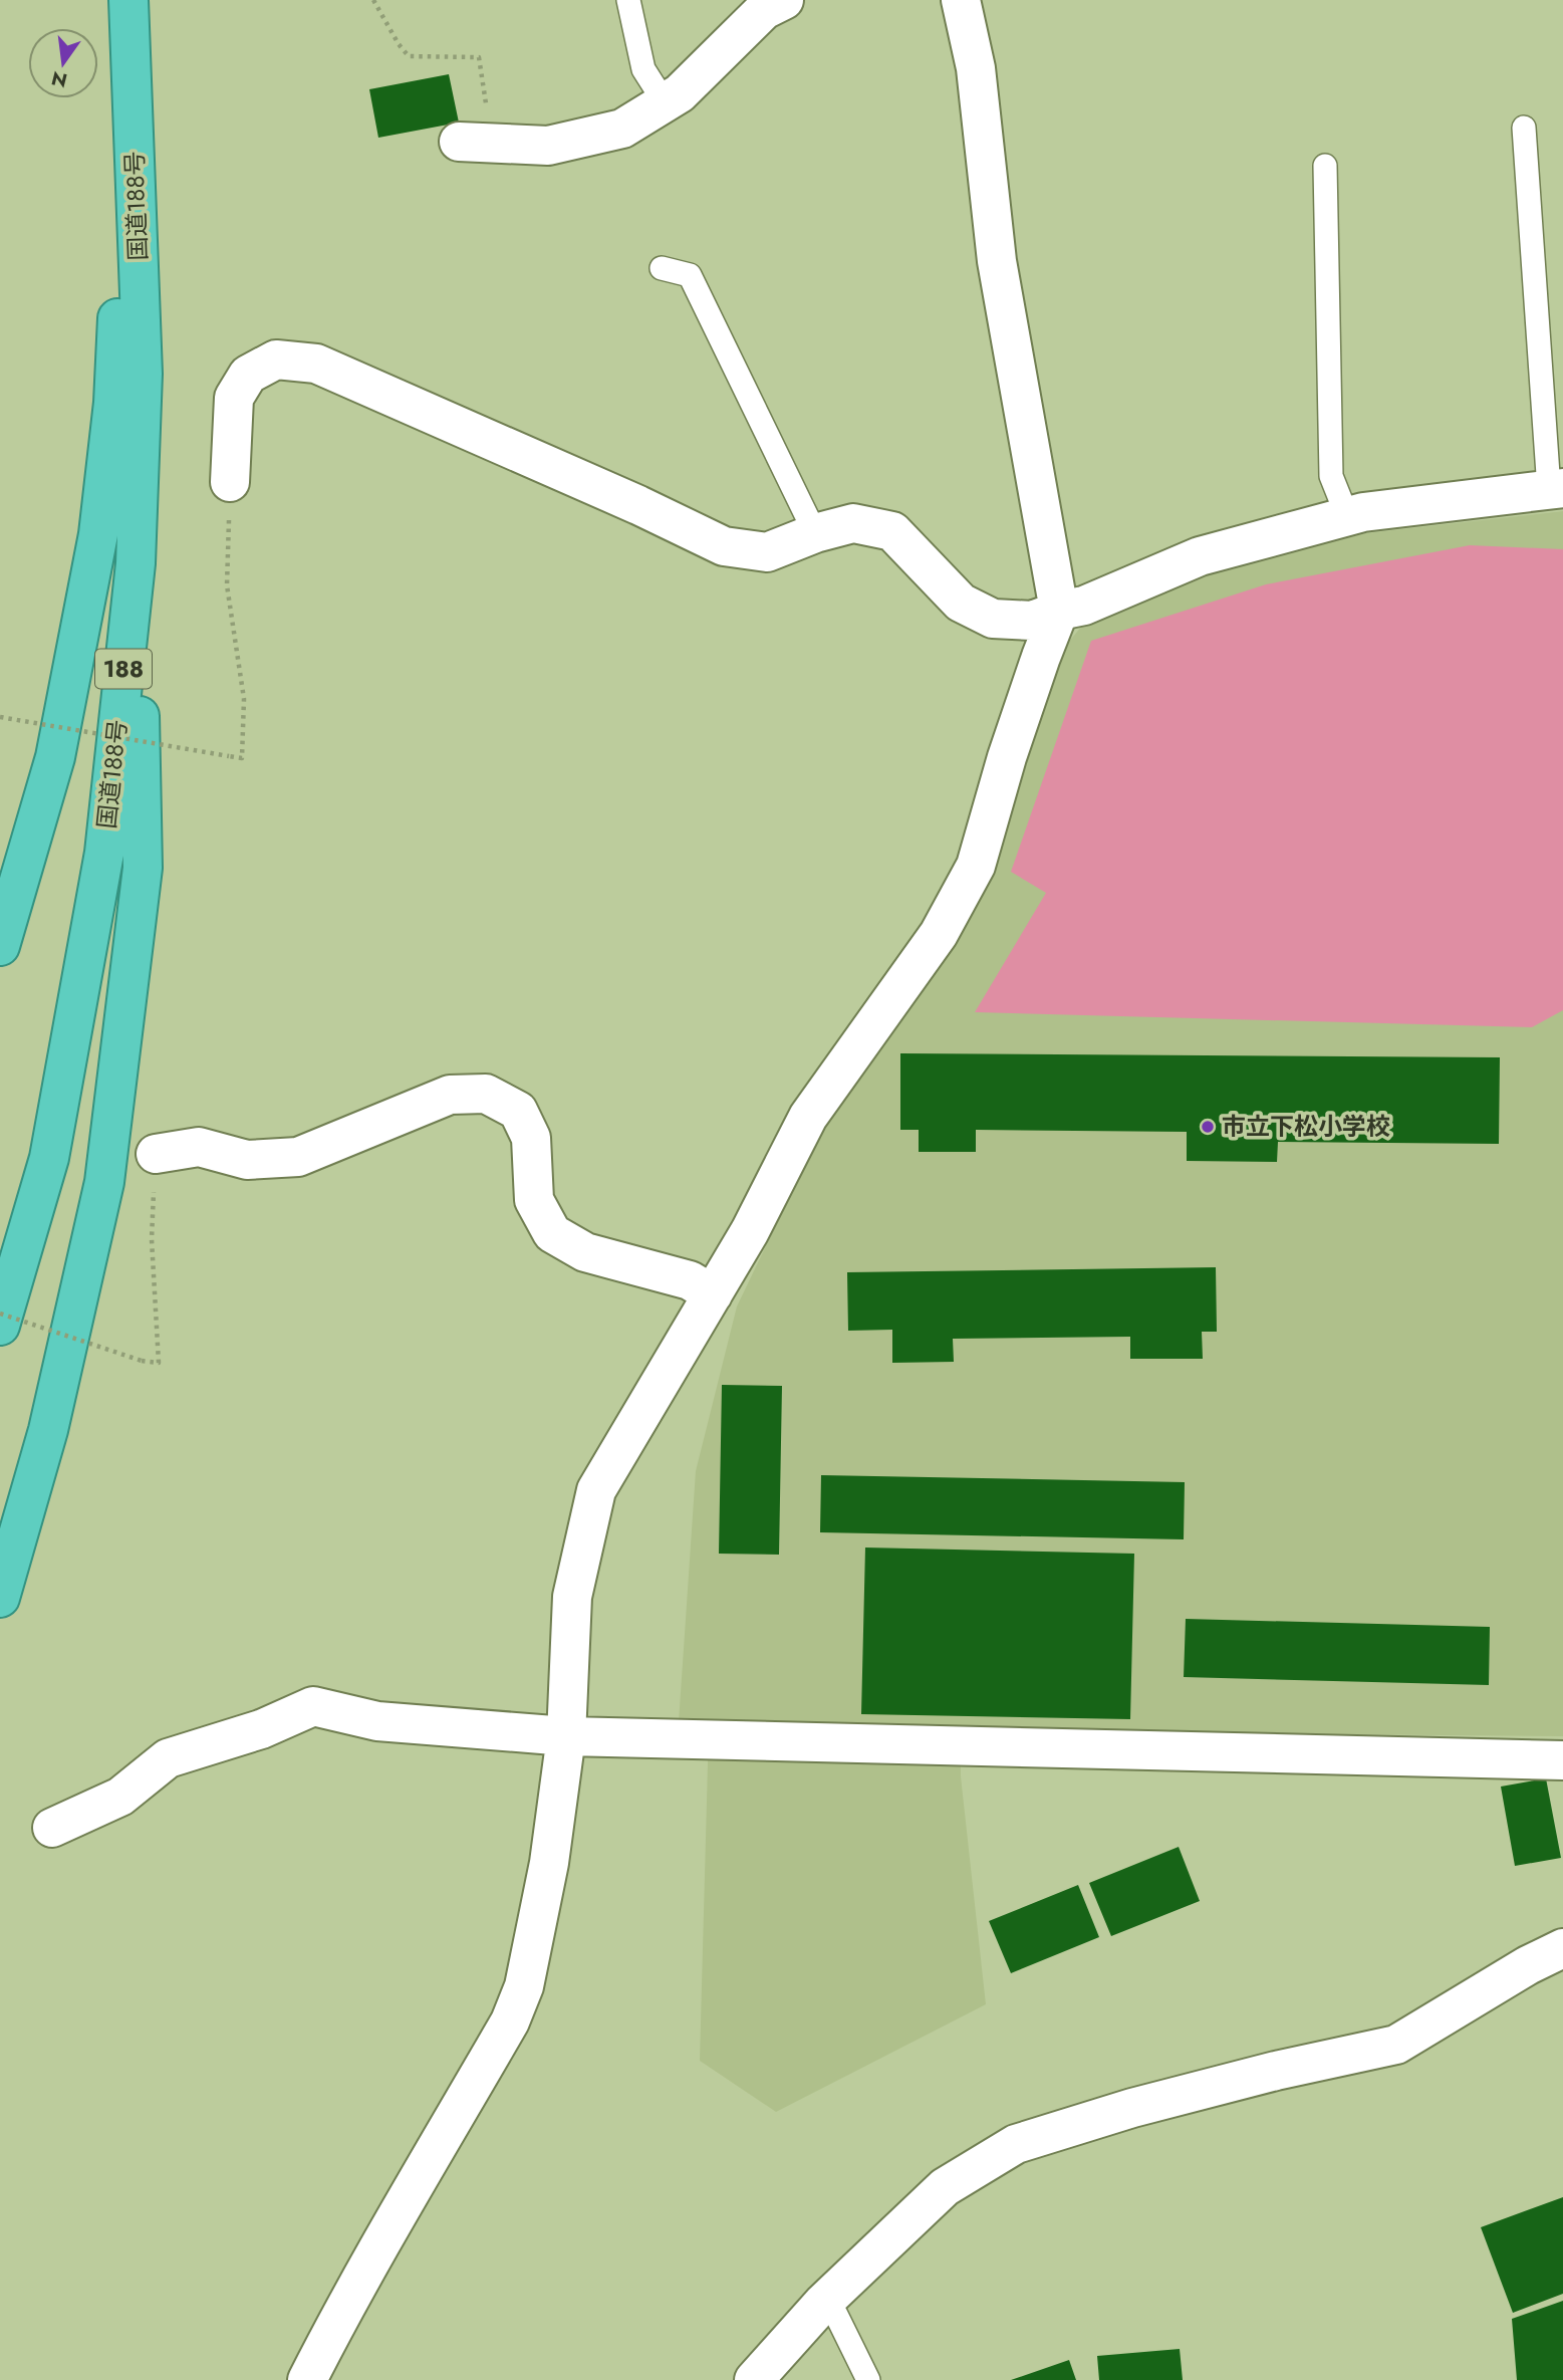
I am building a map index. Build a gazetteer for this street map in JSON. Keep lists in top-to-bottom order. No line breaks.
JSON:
{"streets":{"highway":["国道188号","188"]},"places":["市立下松小学校"],"north":"bottom"}
